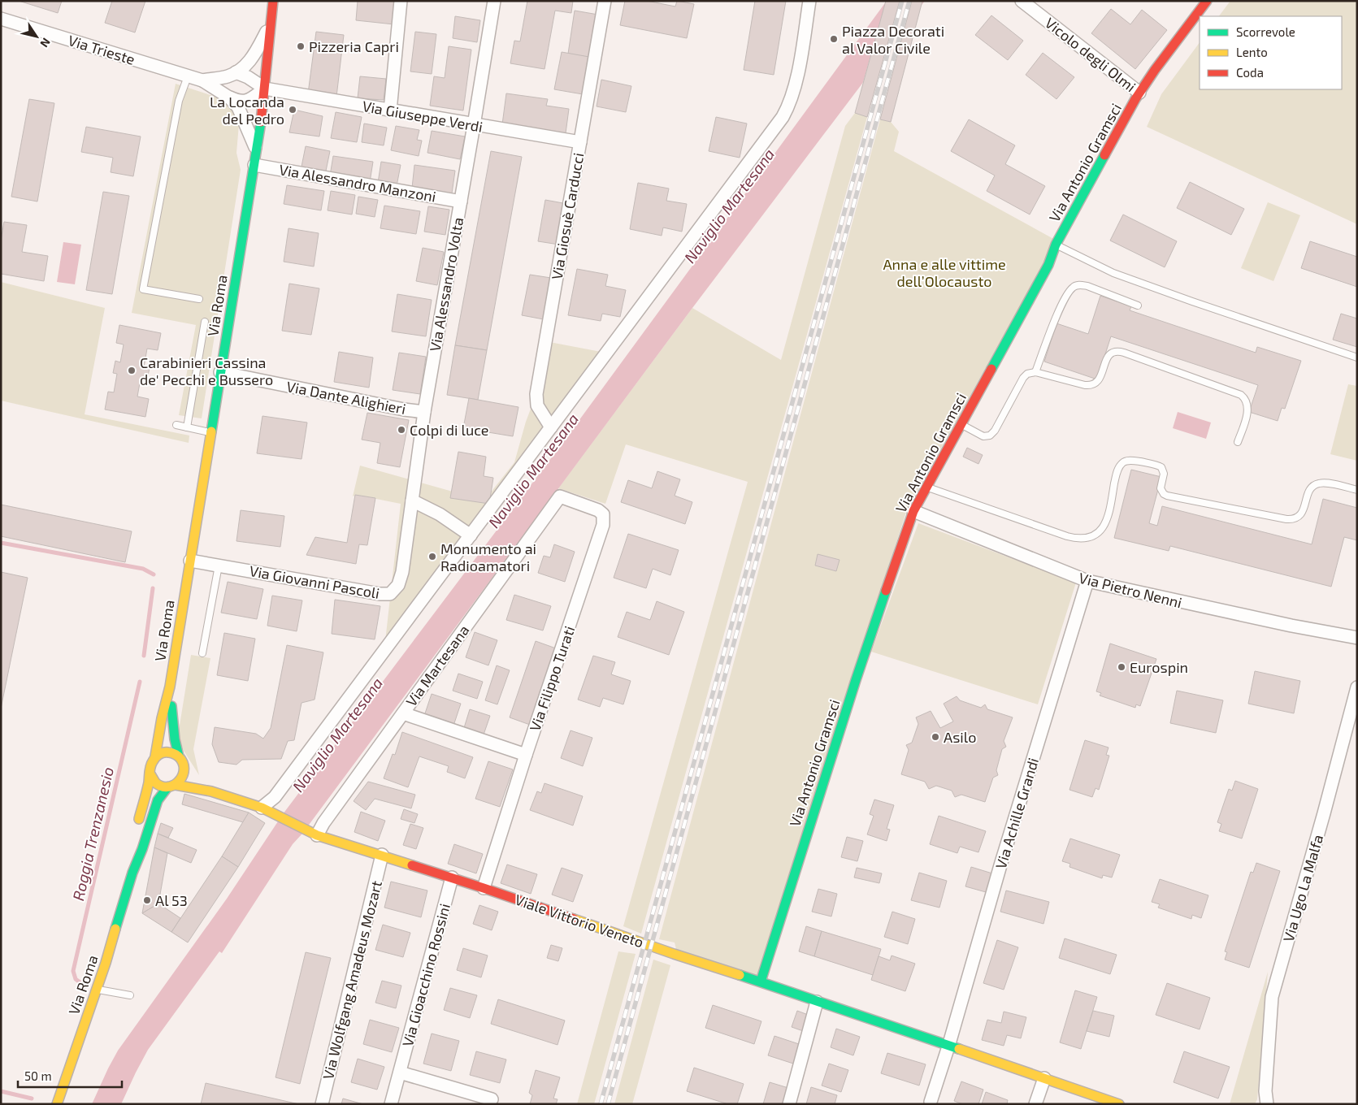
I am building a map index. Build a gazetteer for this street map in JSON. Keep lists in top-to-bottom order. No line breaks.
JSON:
{"streets":{"street":["Via Trieste","Vicolo degli Olmi","Via Giuseppe Verdi","Via Antonio Gramsci","Via Alessandro Manzoni","Via Giosuè Carducci","Via Alessandro Volta","Via Roma","Via Dante Alighieri","Via Giovanni Pascoli","Via Pietro Nenni","Via Martesana","Via Filippo Turati","Via Achille Grandi","Via Ugo La Malfa","Viale Vittorio Veneto","Via Gioacchino Rossini","Via Wolfgang Amadeus Mozart"]},"crossings":[["Via Trieste","Via Giuseppe Verdi"],["Via Trieste","Via Roma"],["Vicolo degli Olmi","Via Antonio Gramsci"],["Via Giuseppe Verdi","Via Giosuè Carducci"],["Via Giuseppe Verdi","Via Alessandro Volta"],["Via Giuseppe Verdi","Via Roma"],["Via Antonio Gramsci","Via Pietro Nenni"],["Via Antonio Gramsci","Viale Vittorio Veneto"],["Via Alessandro Manzoni","Via Alessandro Volta"],["Via Alessandro Manzoni","Via Roma"],["Via Alessandro Volta","Via Dante Alighieri"],["Via Alessandro Volta","Via Giovanni Pascoli"],["Via Roma","Via Dante Alighieri"],["Via Roma","Via Giovanni Pascoli"],["Via Roma","Viale Vittorio Veneto"],["Via Pietro Nenni","Via Achille Grandi"],["Via Martesana","Via Filippo Turati"],["Via Martesana","Viale Vittorio Veneto"],["Via Filippo Turati","Viale Vittorio Veneto"],["Via Achille Grandi","Viale Vittorio Veneto"],["Viale Vittorio Veneto","Via Gioacchino Rossini"],["Viale Vittorio Veneto","Via Wolfgang Amadeus Mozart"]],"water":["Naviglio Martesana","Roggia Trenzanesio"],"parks":["Anna e alle vittime dell’Olocausto"],"places":["Piazza Decorati al Valor Civile","Pizzeria Capri","La Locanda del Pedro","Carabinieri Cassina de' Pecchi e Bussero","Colpi di luce","Monumento ai Radioamatori","Eurospin","Asilo","Al 53"],"legend":["Scorrevole","Lento","Coda"],"scale_bar":"50 m","north":"bottom right"}
